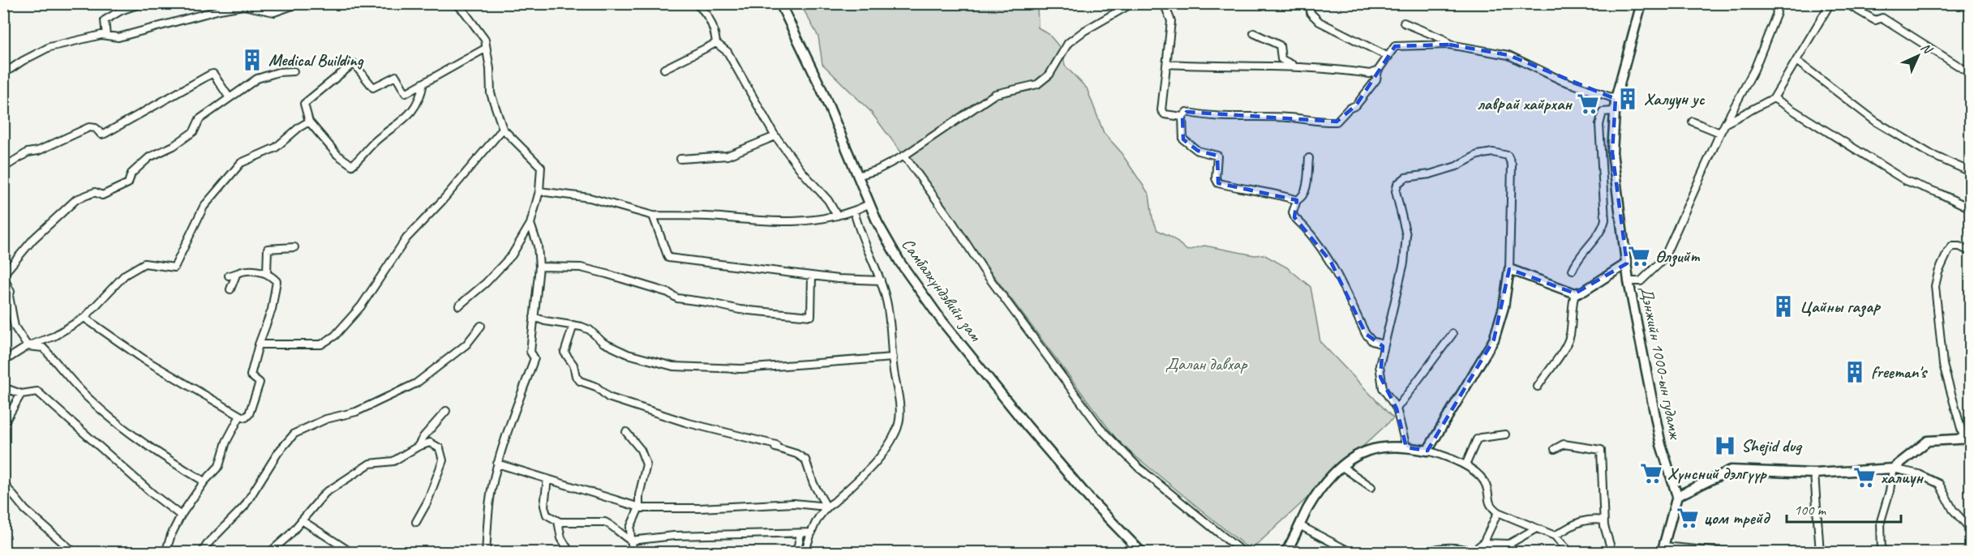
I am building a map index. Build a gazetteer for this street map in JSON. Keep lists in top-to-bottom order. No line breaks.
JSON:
{"streets":{"street":["Самбалхүндэвийн зам","Дэнжийн 1000-ын гудамж"]},"parks":["Далан давхар"],"places":{"building":["Medical Building","Халуун ус","Цайны газар","freeman's"],"supermarket":["лаврай хайрхан","Өлзийт","Хүнсний дэлгүүр","халиун","цом трейд"],"hospital":["Shejid dug"]},"scale_bar":"100 m","north":"top right"}
